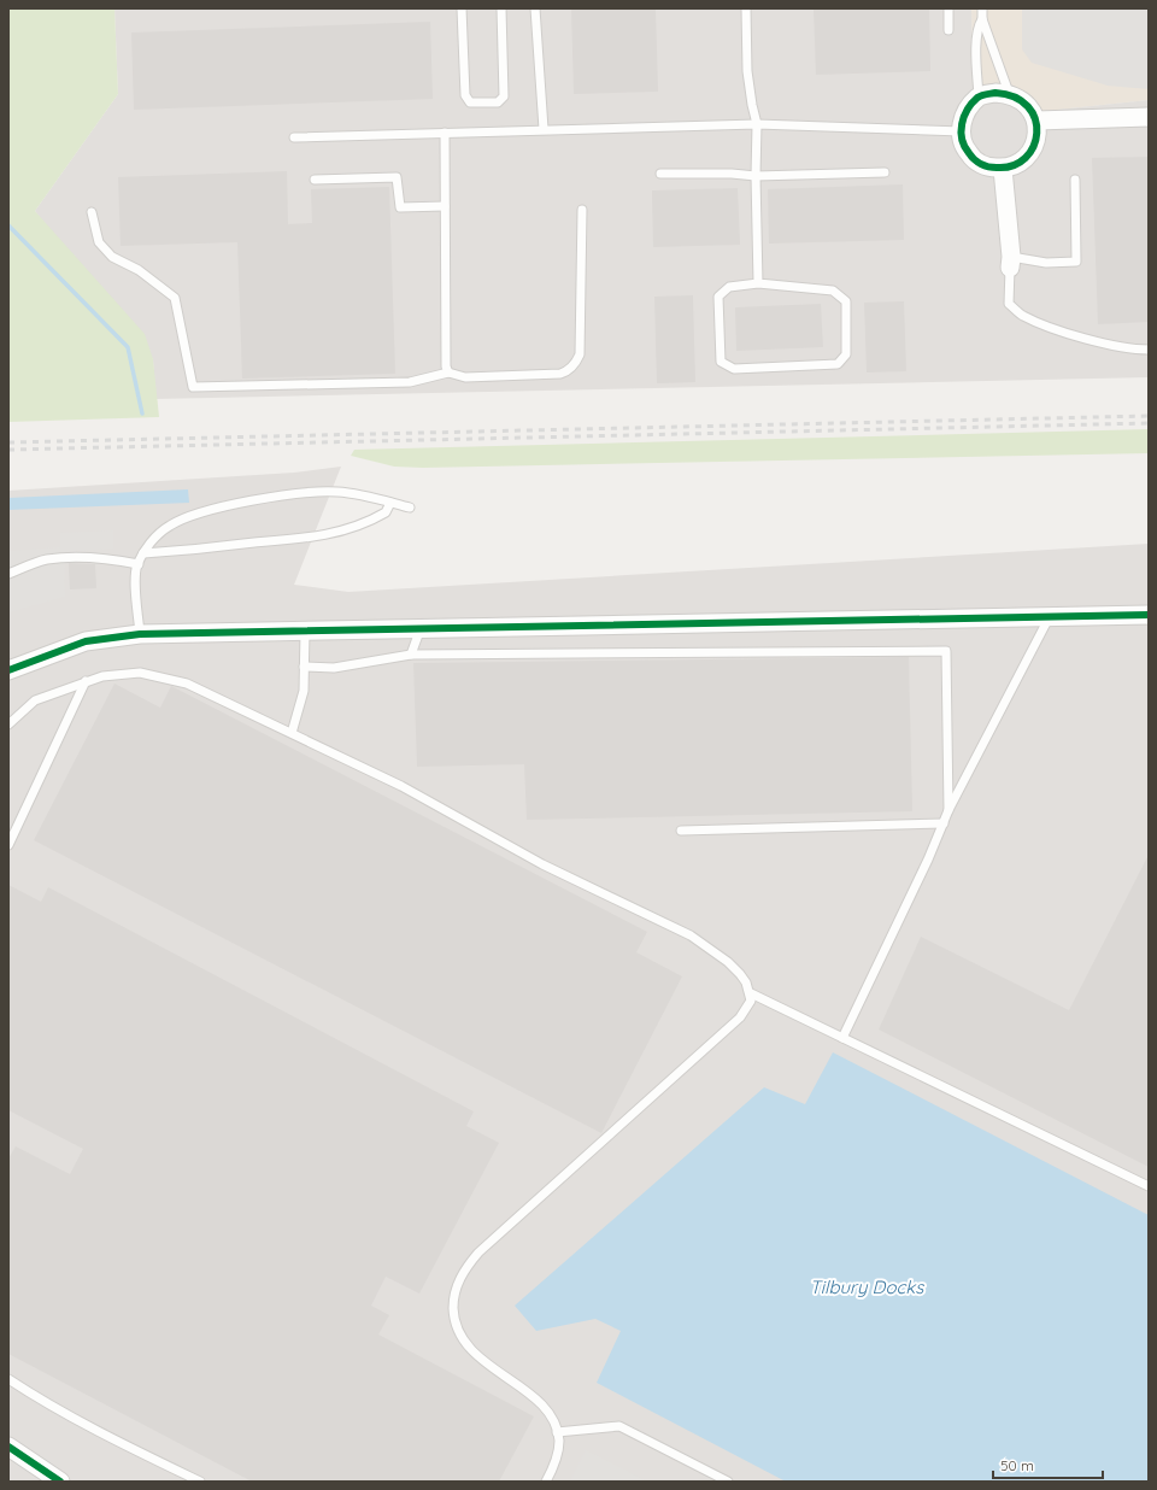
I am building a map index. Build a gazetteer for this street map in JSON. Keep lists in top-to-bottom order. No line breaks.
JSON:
{"water":["Tilbury Docks"],"scale_bar":"50 m"}
